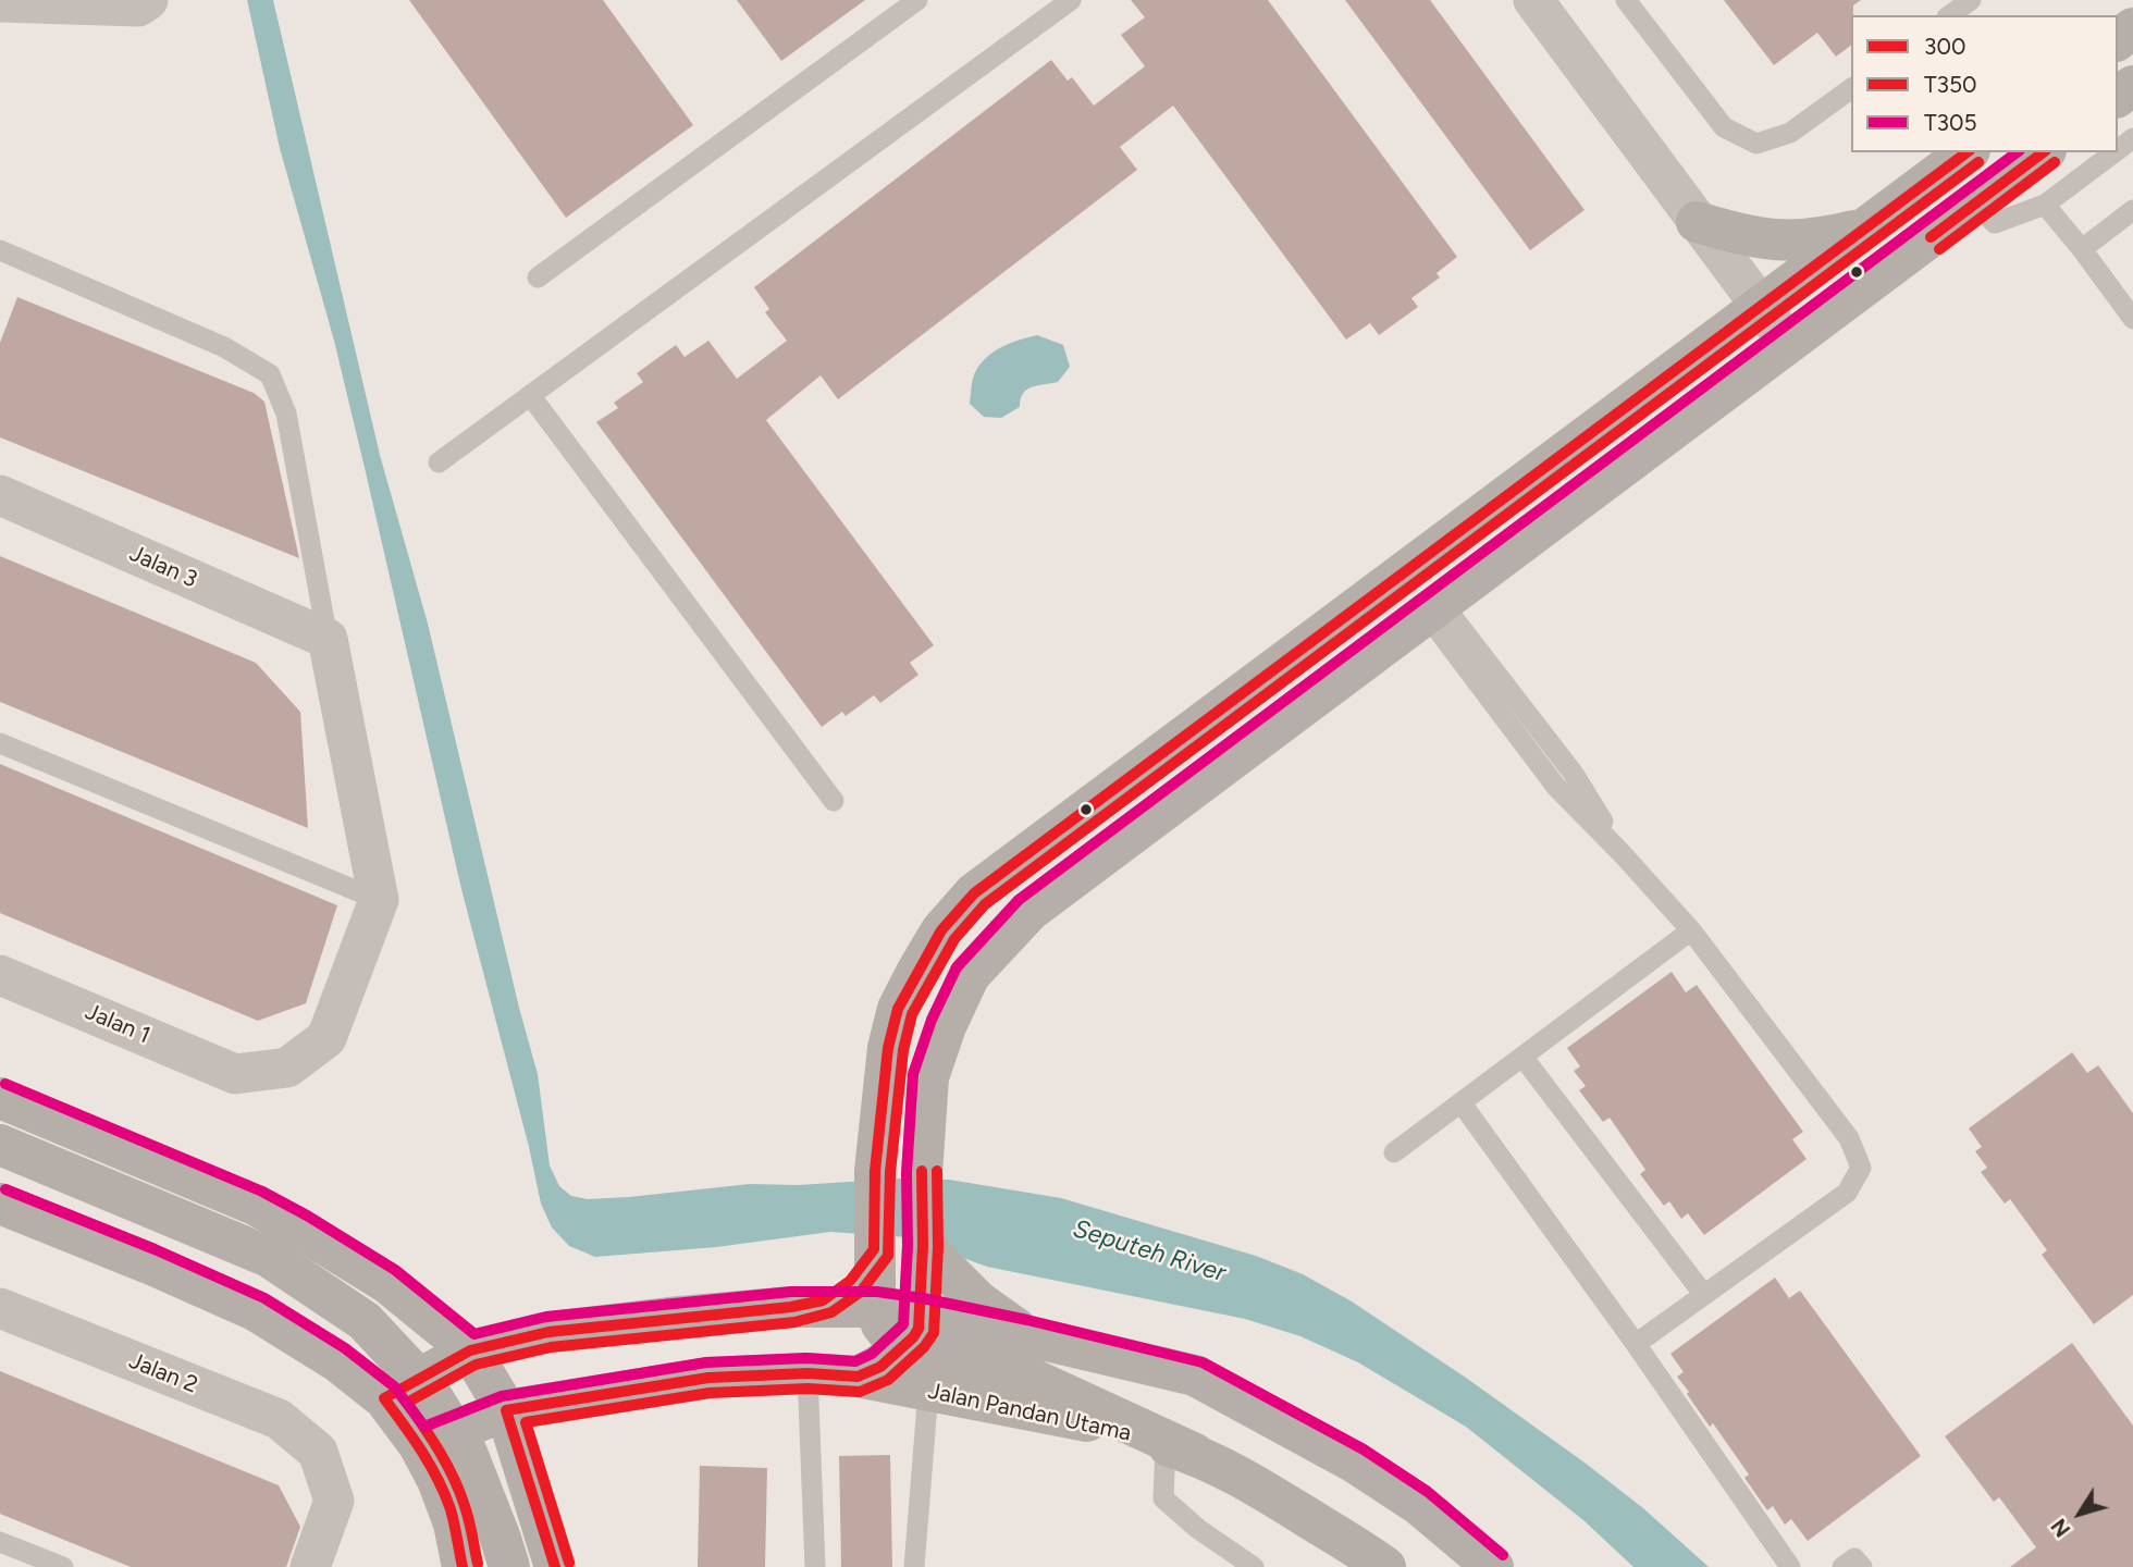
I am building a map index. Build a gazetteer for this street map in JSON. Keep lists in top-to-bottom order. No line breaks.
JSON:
{"streets":{"main road":["Jalan Pandan Utama"],"street":["Jalan 3","Jalan 1","Jalan 2"]},"water":["Seputeh River"],"lines":["transit line 300","transit line T305","transit line T350"],"legend":["300","T350","T305"],"north":"bottom left"}
